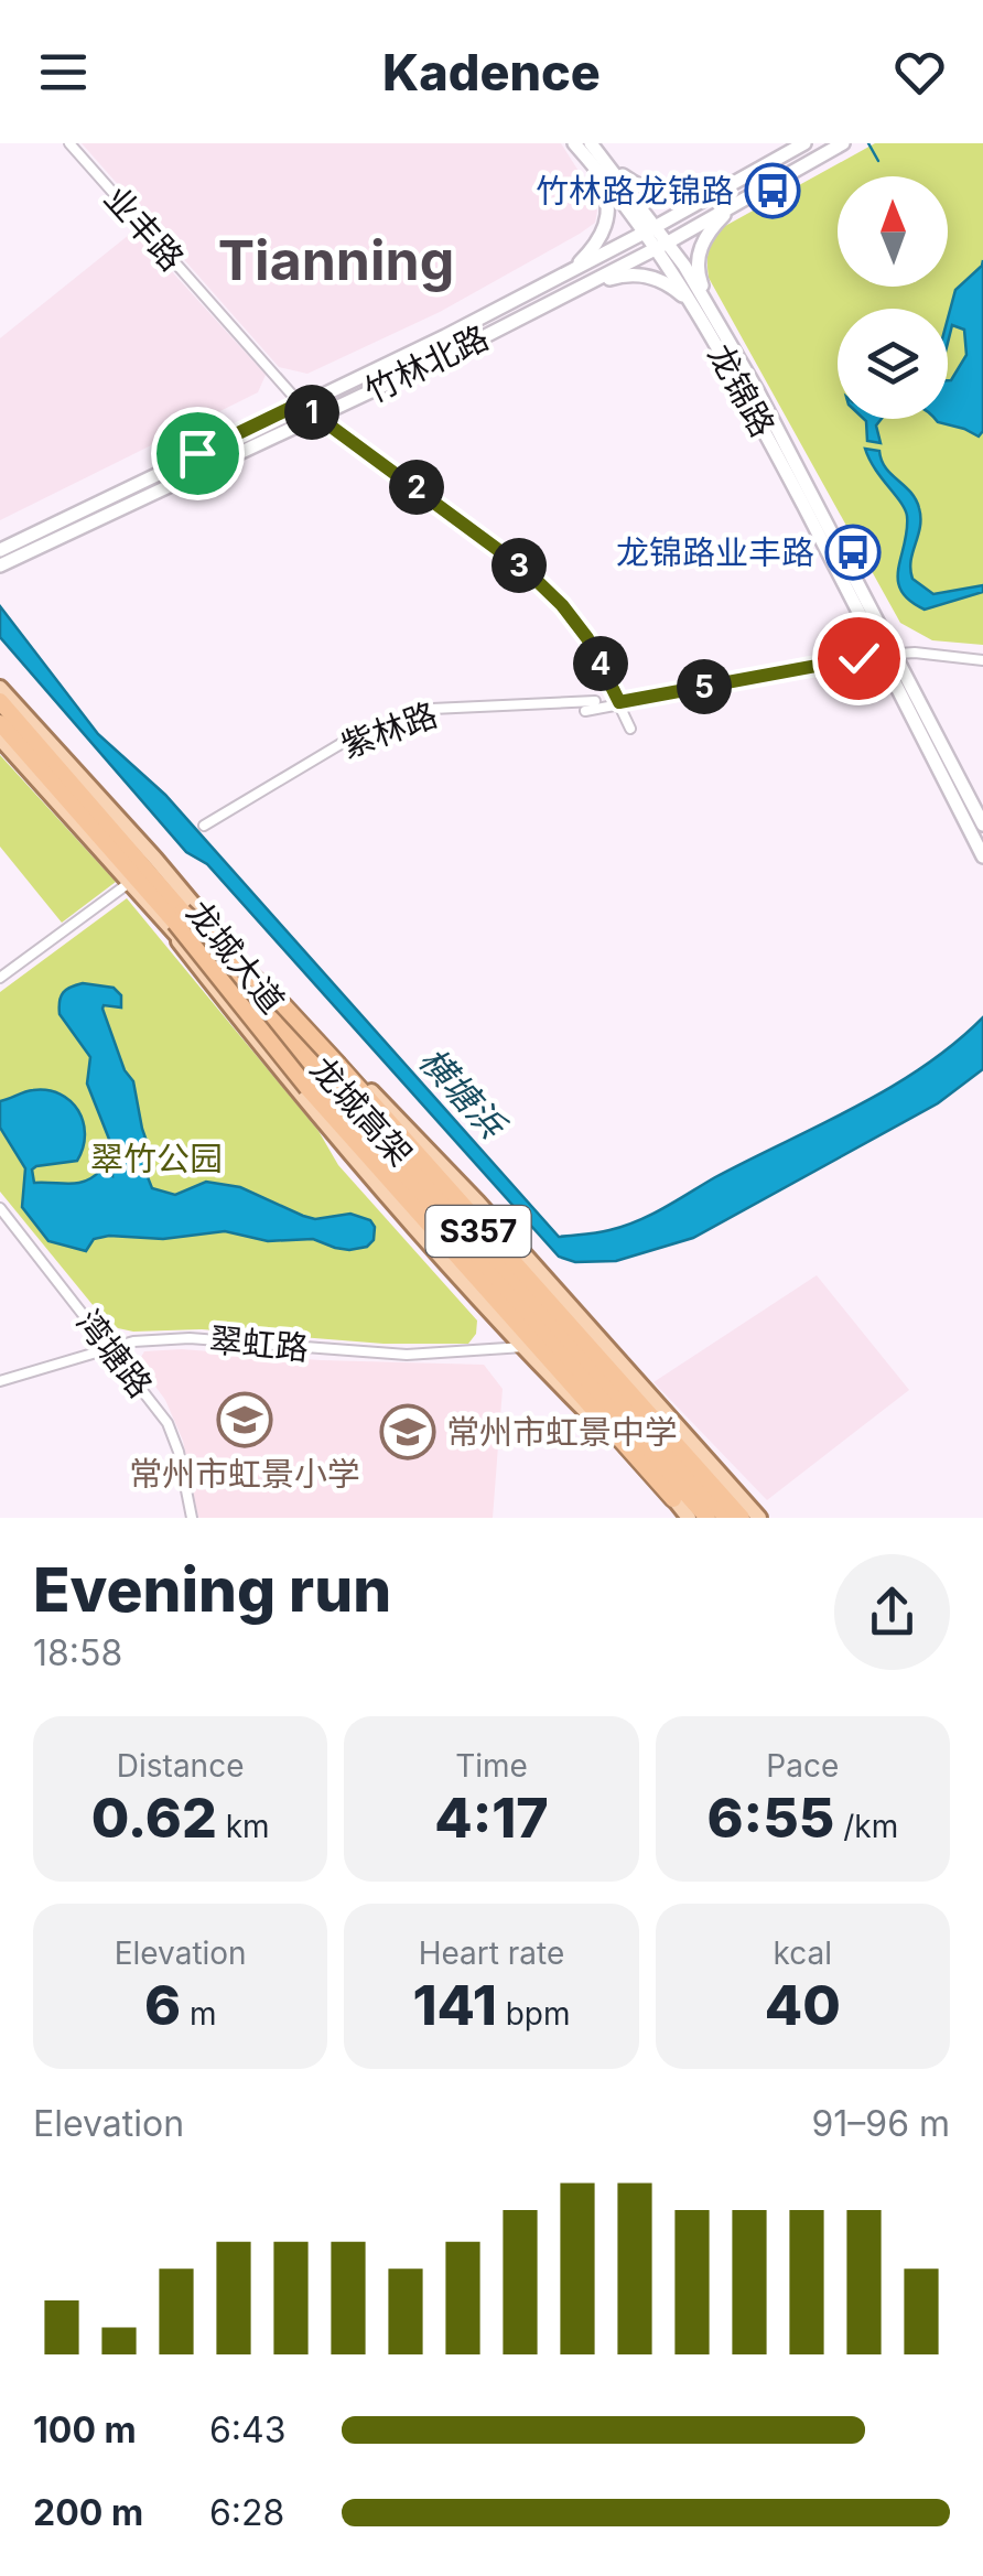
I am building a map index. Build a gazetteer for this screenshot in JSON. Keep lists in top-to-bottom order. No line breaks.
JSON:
{"streets":{"highway":["龙城高架"],"main road":["竹林北路","龙锦路","龙城大道","S357"],"street":["业丰路","紫林路","翠虹路","湾塘路"]},"crossings":[["业丰路","竹林北路"],["竹林北路","龙锦路"],["龙城大道","龙城高架"],["翠虹路","湾塘路"]],"districts":["Tianning"],"water":["横塘浜"],"parks":["翠竹公园"],"places":{"bus stop":["竹林路龙锦路","龙锦路业丰路"],"school or university":["常州市虹景小学","常州市虹景中学"]},"north":"top","page":{"header":"Kadence","pins":["1","2","3","4","5"],"heading":["Evening run","18:58"],"stats":[["Distance","0.62 km"],["Time","4:17"],["Pace","6:55 /km"],["Elevation","6 m"],["Heart rate","141 bpm"],["kcal","40"]],"chart":["Elevation","91–96 m"],"list":[{"name":"100 m","note":"6:43"},{"name":"200 m","note":"6:28"}]}}
